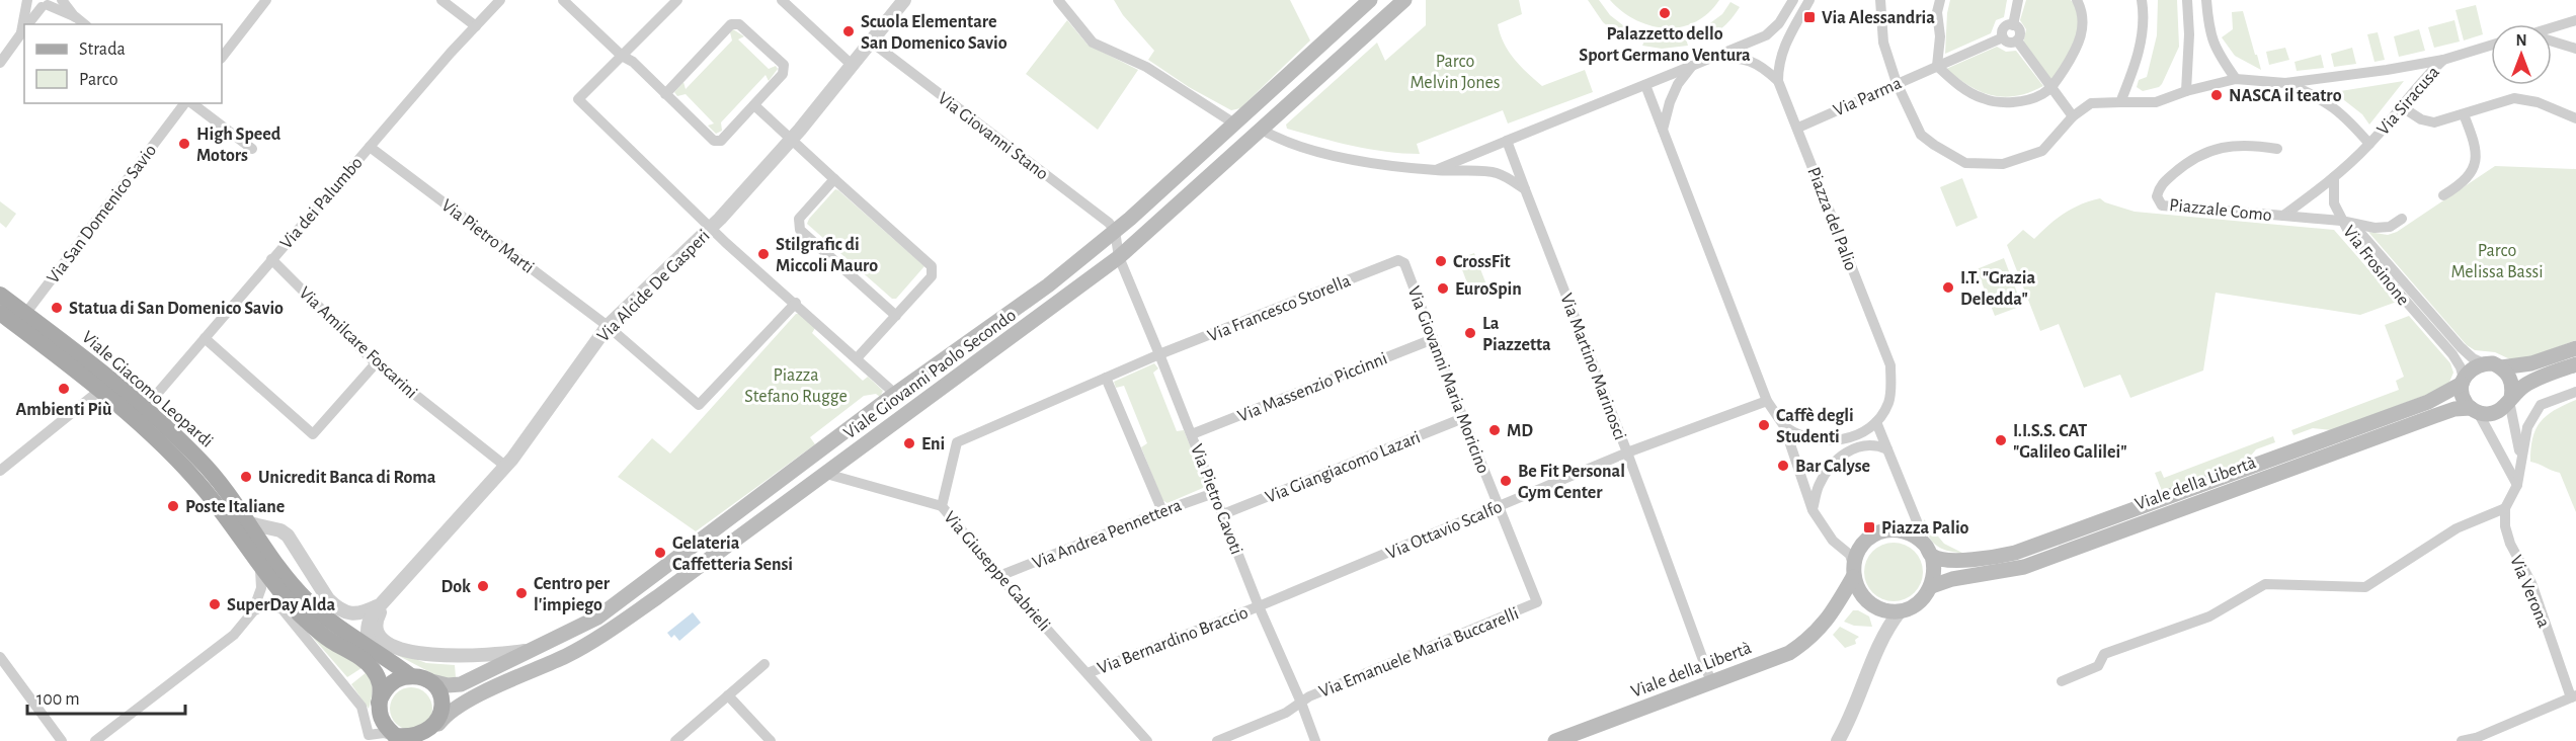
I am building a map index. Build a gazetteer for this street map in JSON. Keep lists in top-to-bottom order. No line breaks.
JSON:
{"streets":{"main road":["Viale Giovanni Paolo Secondo","Viale Giacomo Leopardi","Viale della Libertà"],"street":["Via Parma","Via Siracusa","Via Giovanni Stano","Via dei Palumbo","Piazzale Como","Via San Domenico Savio","Piazza del Palio","Via Pietro Marti","Via Frosinone","Via Alcide De Gasperi","Via Francesco Storella","Via Amilcare Foscarini","Via Martino Marinosci","Via Giovanni Maria Moricino","Via Massenzio Piccinni","Via Giangiacomo Lazari","Via Pietro Cavoti","Via Ottavio Scalfo","Via Andrea Pennettera","Via Giuseppe Gabrieli","Via Verona","Via Bernardino Braccio","Via Emanuele Maria Buccarelli"]},"crossings":[["Via Parma","Piazza del Palio"],["Via Siracusa","Piazzale Como"],["Via Giovanni Stano","Via Alcide De Gasperi"],["Via Giovanni Stano","Viale Giovanni Paolo Secondo"],["Via Giovanni Stano","Via Pietro Cavoti"],["Via dei Palumbo","Via Pietro Marti"],["Via dei Palumbo","Via Amilcare Foscarini"],["Via dei Palumbo","Viale Giacomo Leopardi"],["Piazzale Como","Via Frosinone"],["Via San Domenico Savio","Viale Giacomo Leopardi"],["Piazza del Palio","Via Martino Marinosci"],["Via Pietro Marti","Via Alcide De Gasperi"],["Via Frosinone","Viale della Libertà"],["Via Alcide De Gasperi","Via Amilcare Foscarini"],["Via Alcide De Gasperi","Viale Giacomo Leopardi"],["Via Francesco Storella","Via Giovanni Maria Moricino"],["Via Francesco Storella","Via Pietro Cavoti"],["Via Francesco Storella","Via Giuseppe Gabrieli"],["Via Martino Marinosci","Viale della Libertà"],["Via Martino Marinosci","Via Ottavio Scalfo"],["Viale Giovanni Paolo Secondo","Viale Giacomo Leopardi"],["Viale Giovanni Paolo Secondo","Via Pietro Cavoti"],["Via Giovanni Maria Moricino","Via Massenzio Piccinni"],["Via Giovanni Maria Moricino","Via Giangiacomo Lazari"],["Via Giovanni Maria Moricino","Via Ottavio Scalfo"],["Via Giovanni Maria Moricino","Via Emanuele Maria Buccarelli"],["Via Massenzio Piccinni","Via Pietro Cavoti"],["Via Giangiacomo Lazari","Via Pietro Cavoti"],["Via Pietro Cavoti","Via Ottavio Scalfo"],["Via Pietro Cavoti","Via Andrea Pennettera"],["Via Pietro Cavoti","Via Giuseppe Gabrieli"],["Via Pietro Cavoti","Via Bernardino Braccio"],["Via Pietro Cavoti","Via Emanuele Maria Buccarelli"],["Via Ottavio Scalfo","Via Bernardino Braccio"],["Via Andrea Pennettera","Via Giuseppe Gabrieli"],["Via Giuseppe Gabrieli","Via Bernardino Braccio"]],"parks":["Parco Melvin Jones","Parco Melissa Bassi","Piazza Stefano Rugge"],"places":{"other":["Palazzetto dello Sport Germano Ventura","Scuola Elementare San Domenico Savio","NASCA il teatro","High Speed Motors","Stilgrafic di Miccoli Mauro","CrossFit","I.T. \"Grazia Deledda\"","EuroSpin","Statua di San Domenico Savio","La Piazzetta","Ambienti Più","Caffè degli Studenti","MD","I.I.S.S. CAT \"Galileo Galilei\"","Eni","Bar Calyse","Unicredit Banca di Roma","Be Fit Personal Gym Center","Poste Italiane","Gelateria Caffetteria Sensi","Dok","Centro per l'impiego","SuperDay Alda"],"transit":["Via Alessandria","Piazza Palio"]},"legend":["Strada","Parco"],"scale_bar":"100 m","north":"top"}
